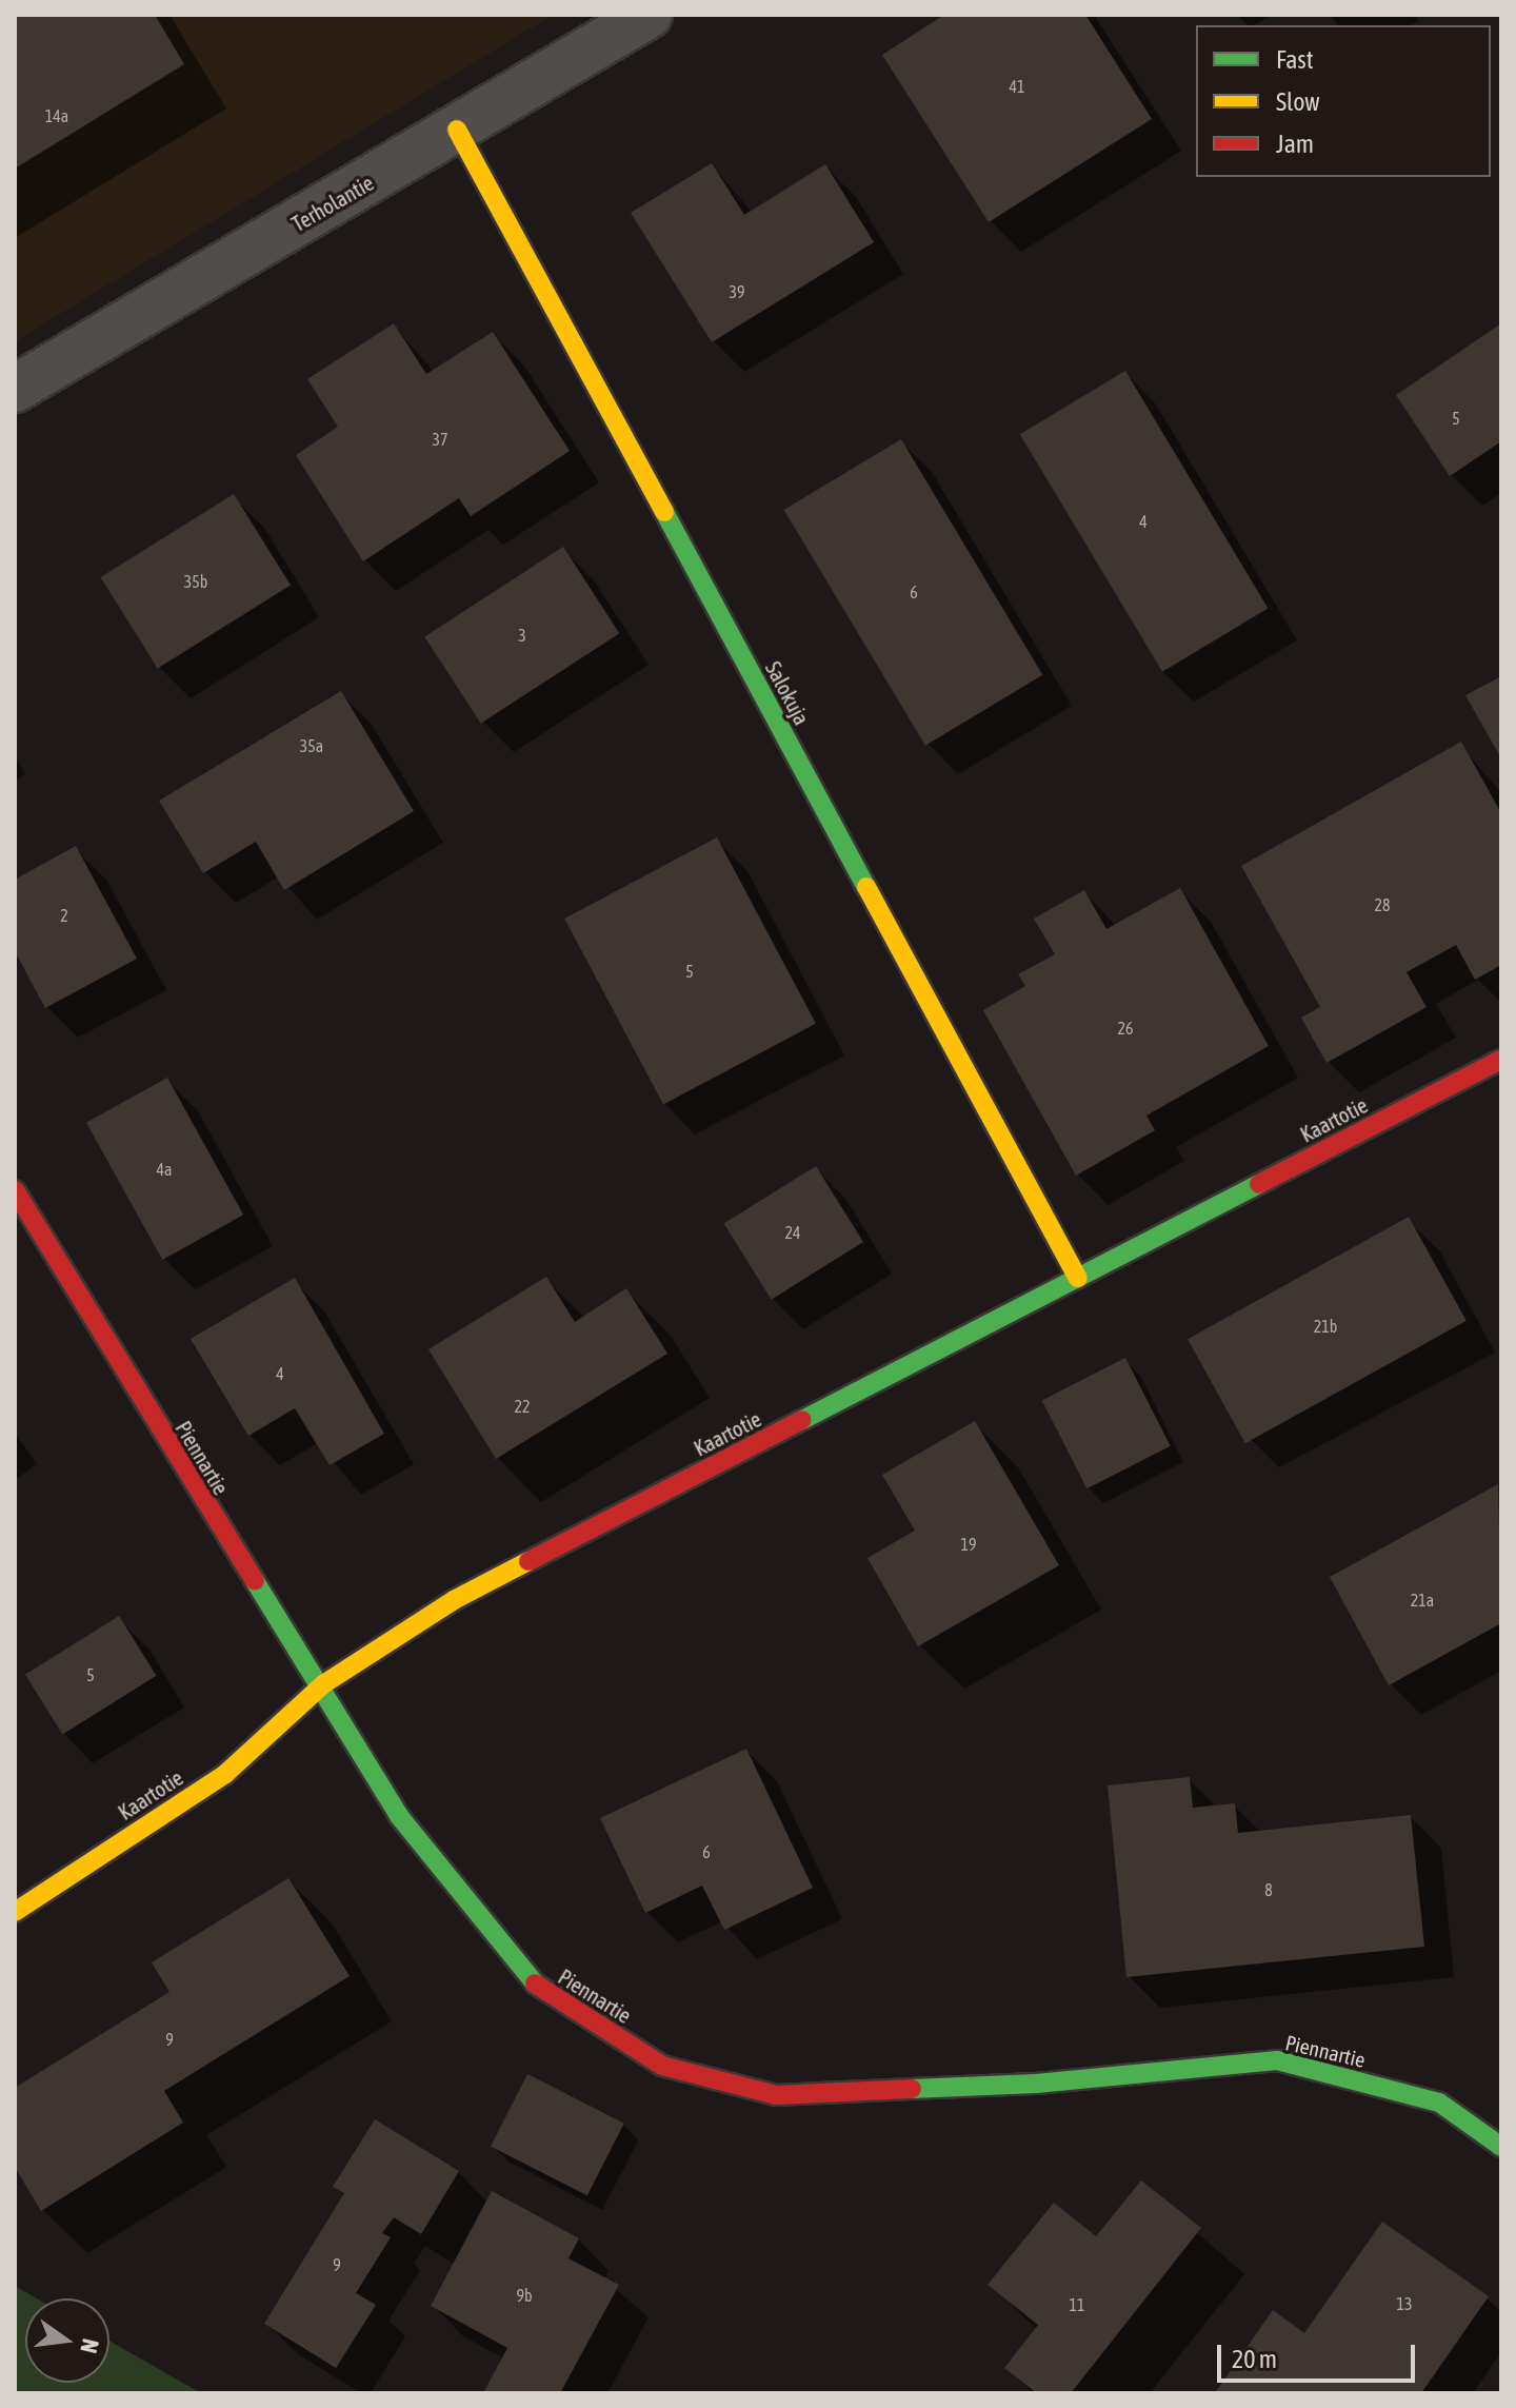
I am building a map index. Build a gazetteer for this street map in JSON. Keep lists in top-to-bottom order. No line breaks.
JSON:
{"streets":{"street":["Terholantie","Salokuja","Kaartotie","Piennartie"]},"crossings":[["Terholantie","Salokuja"],["Salokuja","Kaartotie"],["Kaartotie","Piennartie"]],"house_numbers":["41","14a","39","5","37","4","35b","6","3","35a","28","2","5","26","4a","24","21b","4","22","19","21a","5","6","8","9","9","9b","13","11"],"legend":["Fast","Slow","Jam"],"scale_bar":"20 m","north":"right"}
